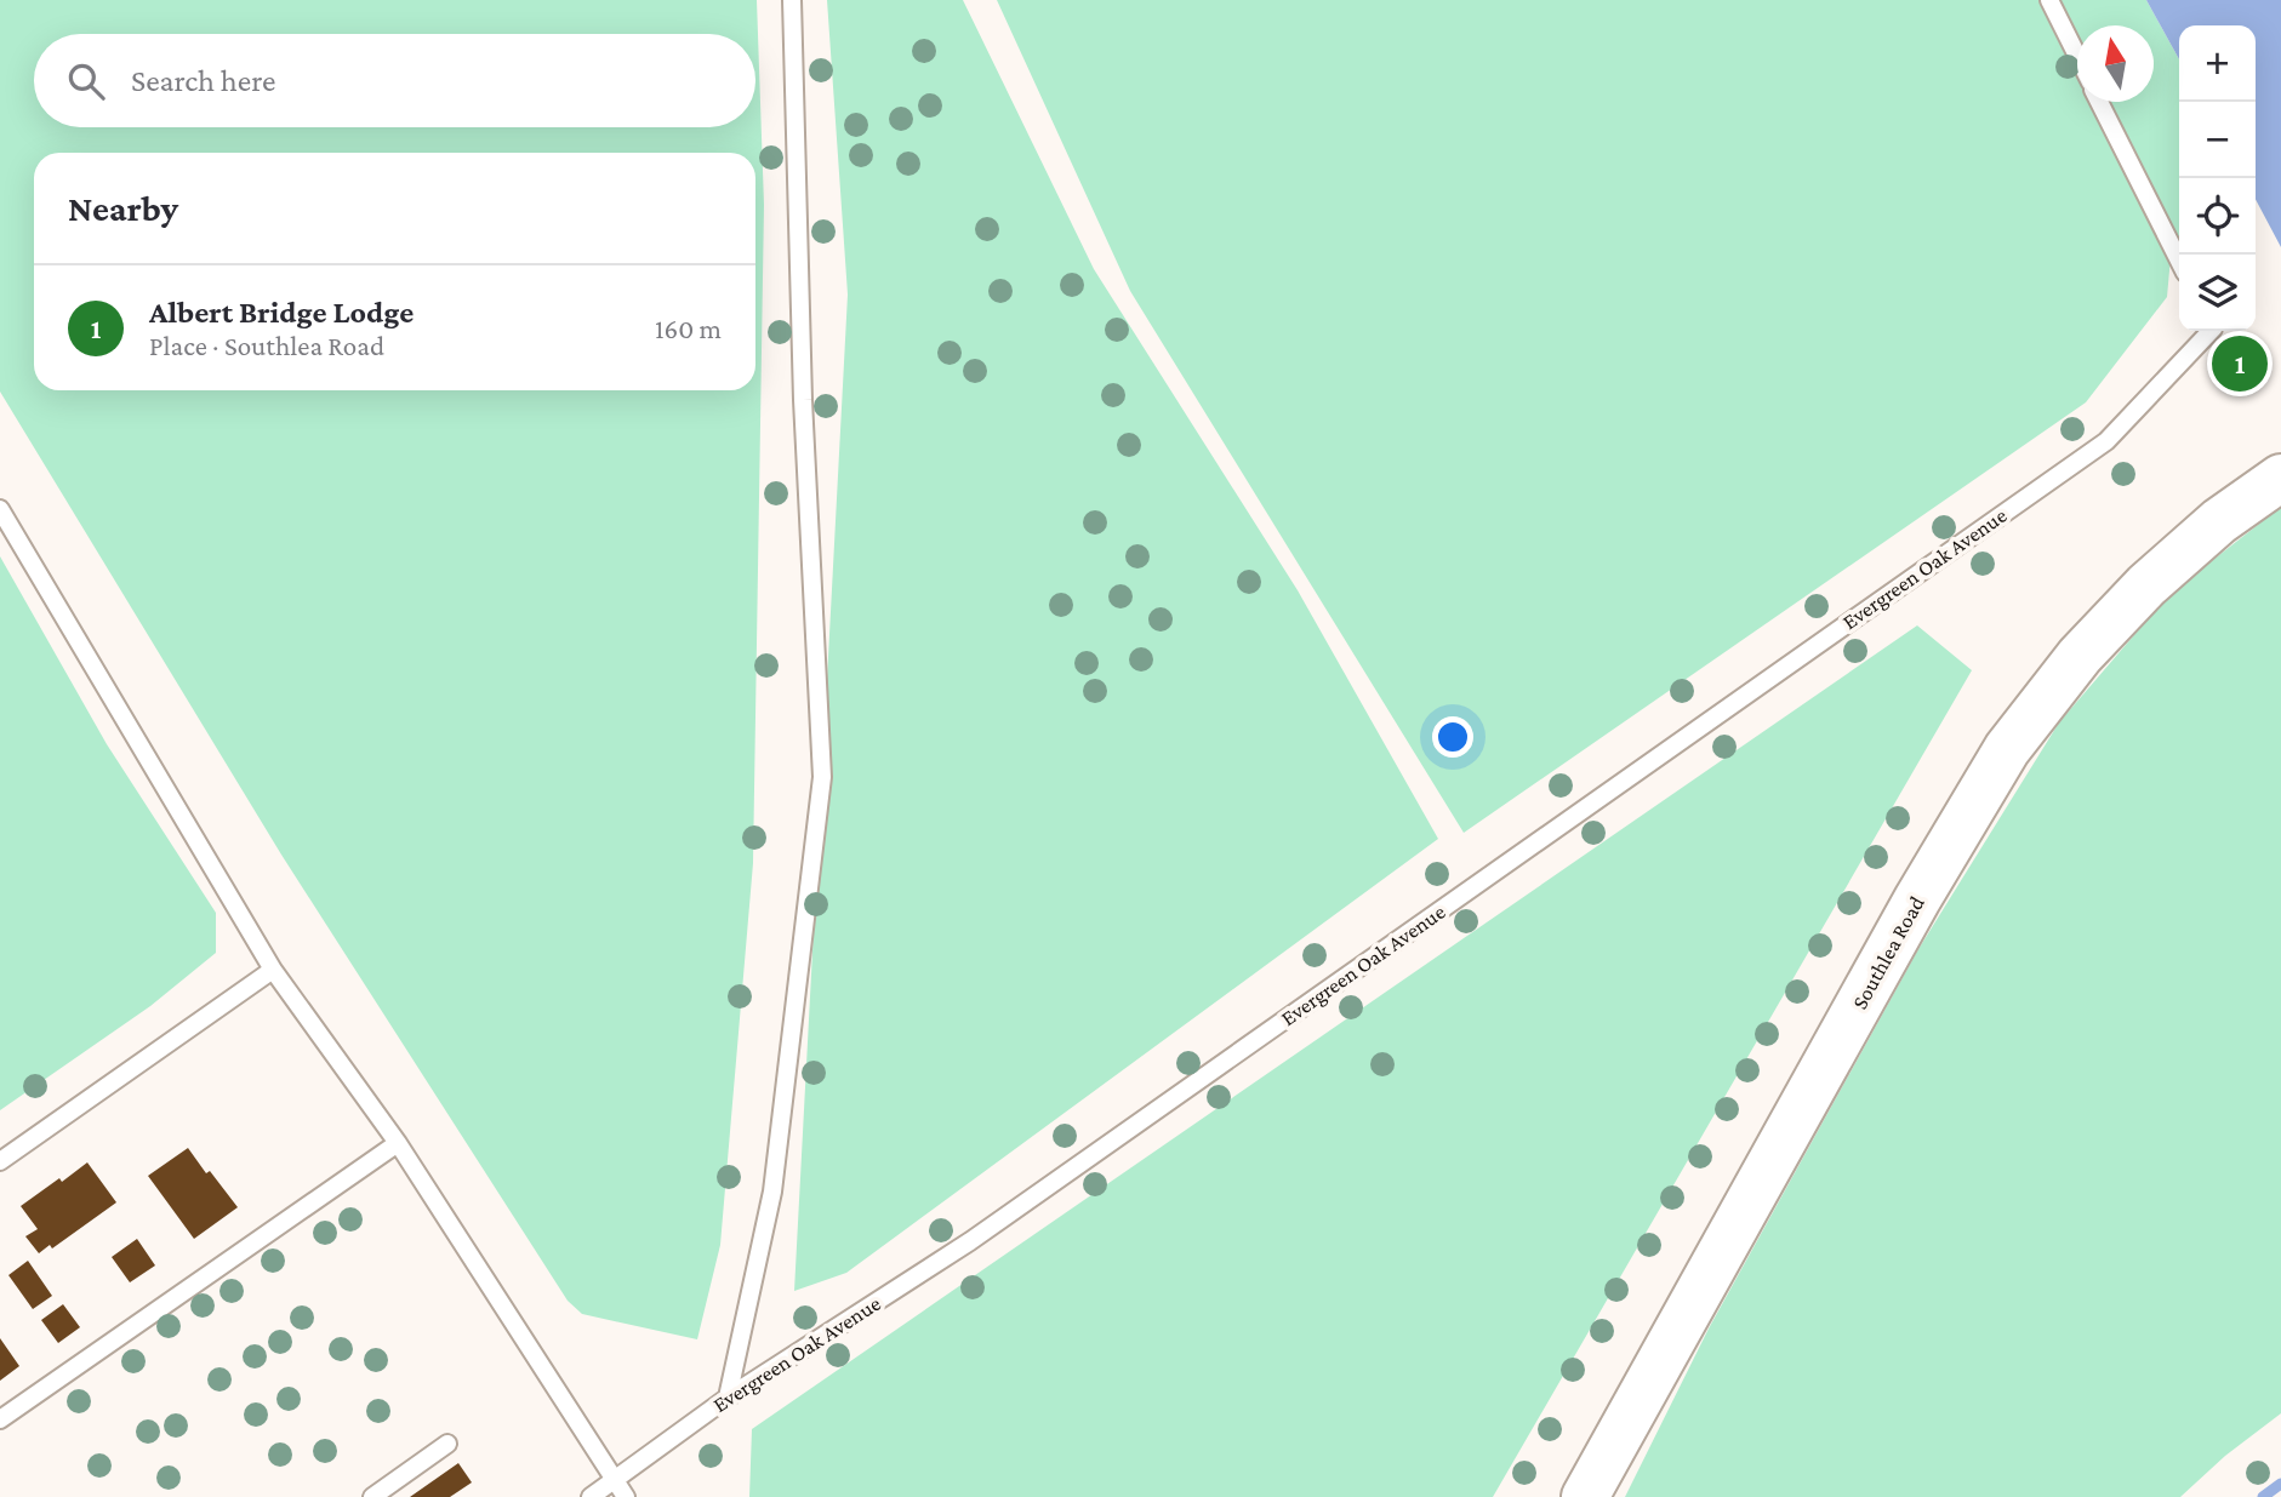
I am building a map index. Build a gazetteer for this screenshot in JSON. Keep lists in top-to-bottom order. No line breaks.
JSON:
{"streets":{"main road":["Southlea Road"],"lane":["Evergreen Oak Avenue"]},"north":"top","page":{"map_buttons":["+","−"],"search":"Search here","heading":"Nearby","list":[{"mark":"1","name":"Albert Bridge Lodge","note":"Place · Southlea Road","value":"160 m"}],"pins":"1"}}
